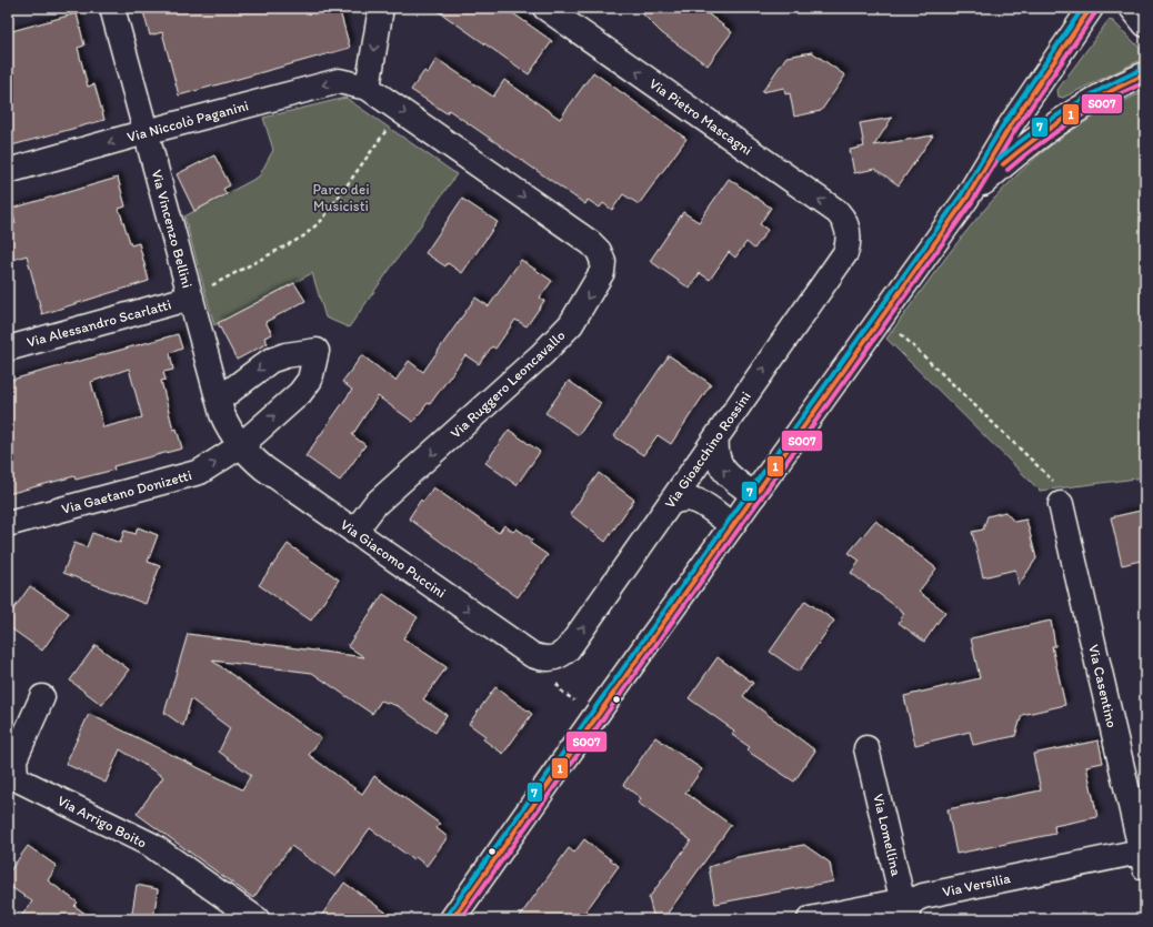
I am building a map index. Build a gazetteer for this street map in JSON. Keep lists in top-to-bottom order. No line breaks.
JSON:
{"streets":{"street":["Via Pietro Mascagni","Via Niccolò Paganini","Via Vincenzo Bellini","Via Alessandro Scarlatti","Via Ruggero Leoncavallo","Via Gioacchino Rossini","Via Gaetano Donizetti","Via Giacomo Puccini","Via Casentino","Via Arrigo Boito","Via Lomellina","Via Versilia"]},"crossings":[["Via Pietro Mascagni","Via Gioacchino Rossini"],["Via Niccolò Paganini","Via Vincenzo Bellini"],["Via Niccolò Paganini","Via Ruggero Leoncavallo"],["Via Vincenzo Bellini","Via Alessandro Scarlatti"],["Via Vincenzo Bellini","Via Gaetano Donizetti"],["Via Vincenzo Bellini","Via Giacomo Puccini"],["Via Ruggero Leoncavallo","Via Giacomo Puccini"],["Via Gioacchino Rossini","Via Giacomo Puccini"],["Via Gaetano Donizetti","Via Giacomo Puccini"],["Via Casentino","Via Versilia"],["Via Lomellina","Via Versilia"]],"one_way":["Via Pietro Mascagni","Via Niccolò Paganini","Via Giacomo Puccini"],"parks":["Parco dei Musicisti"],"lines":["transit line 1","transit line 7","transit line S007"]}
